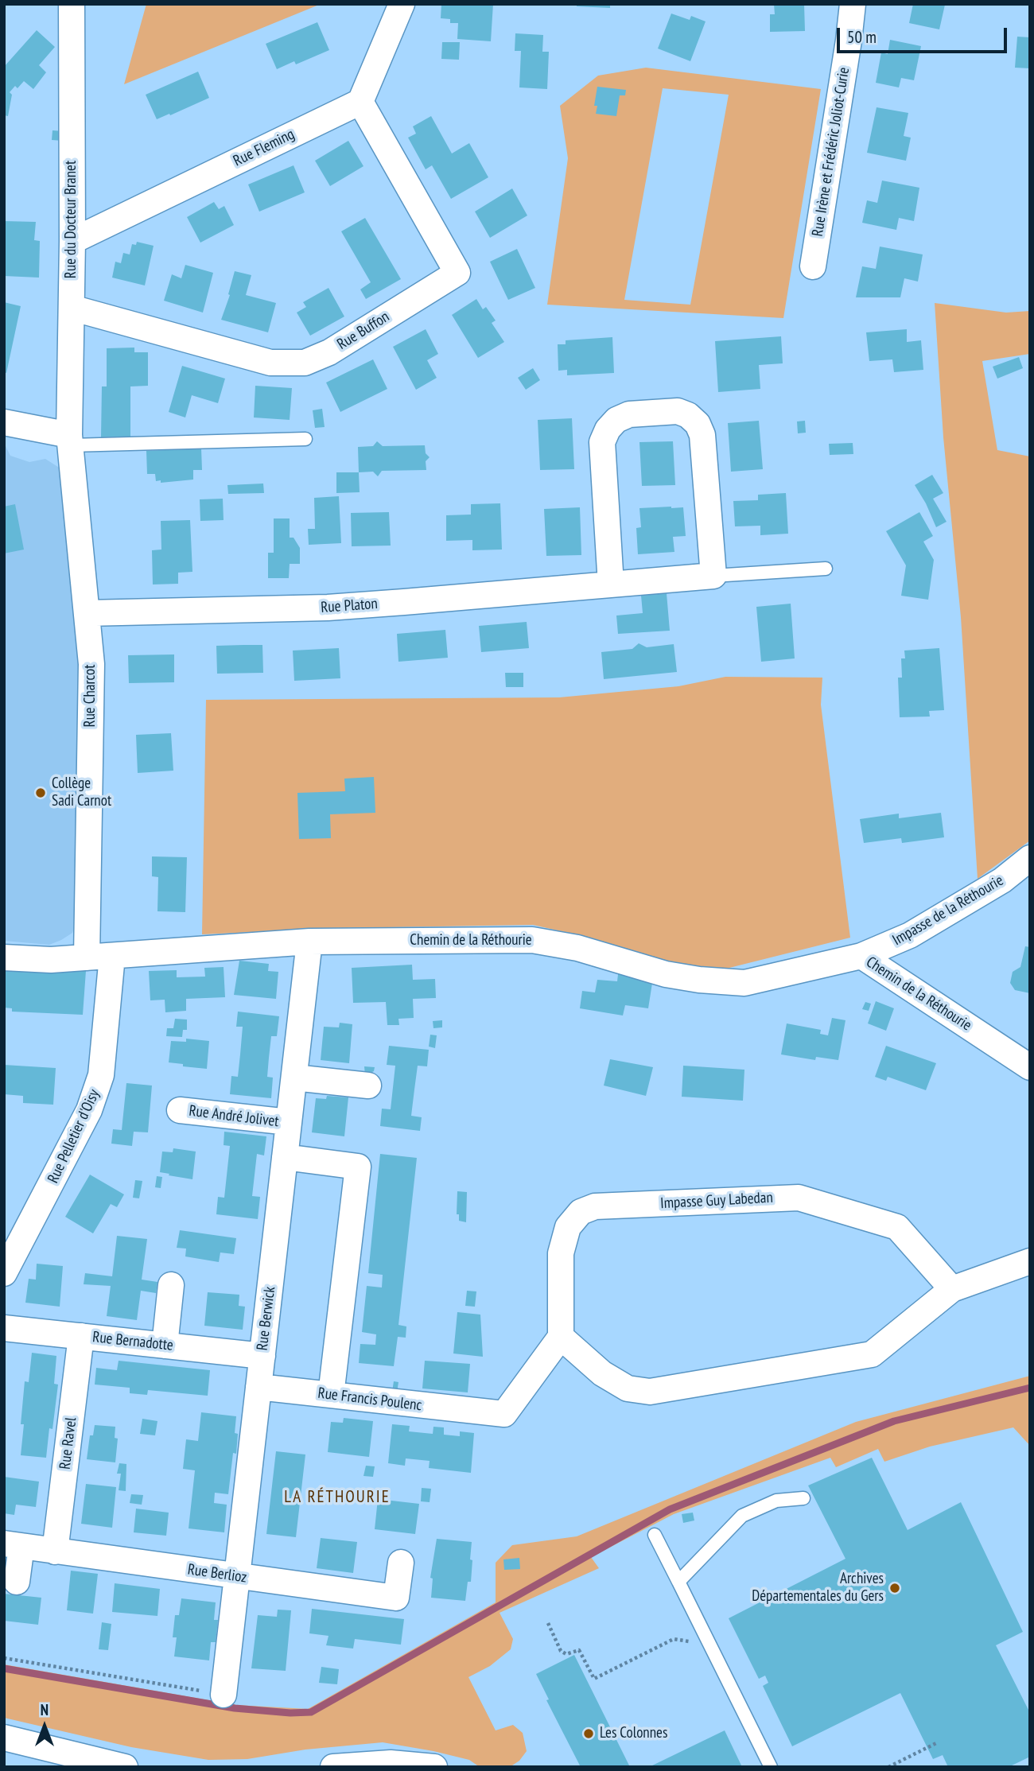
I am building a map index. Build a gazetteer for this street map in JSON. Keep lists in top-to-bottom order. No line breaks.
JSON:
{"streets":{"street":["Rue Fleming","Rue Irène et Frédéric Joliot-Curie","Rue du Docteur Branet","Rue Buffon","Rue Platon","Rue Charcot","Impasse de la Réthourie","Chemin de la Réthourie","Rue André Jolivet","Rue Pelletier d'Oisy","Impasse Guy Labedan","Rue Berwick","Rue Bernadotte","Rue Francis Poulenc","Rue Ravel","Rue Berlioz"]},"crossings":[["Rue Fleming","Rue du Docteur Branet"],["Rue Fleming","Rue Buffon"],["Rue du Docteur Branet","Rue Buffon"],["Rue du Docteur Branet","Rue Charcot"],["Rue Platon","Rue Charcot"],["Rue Charcot","Chemin de la Réthourie"],["Impasse de la Réthourie","Chemin de la Réthourie"],["Chemin de la Réthourie","Rue Pelletier d'Oisy"],["Chemin de la Réthourie","Rue Berwick"],["Rue André Jolivet","Rue Berwick"],["Impasse Guy Labedan","Rue Francis Poulenc"],["Rue Berwick","Rue Bernadotte"],["Rue Berwick","Rue Francis Poulenc"],["Rue Berwick","Rue Berlioz"],["Rue Bernadotte","Rue Ravel"],["Rue Ravel","Rue Berlioz"]],"districts":["LA RÉTHOURIE"],"places":["Collège Sadi Carnot","Archives Départementales du Gers","Les Colonnes"],"scale_bar":"50 m","north":"top"}
